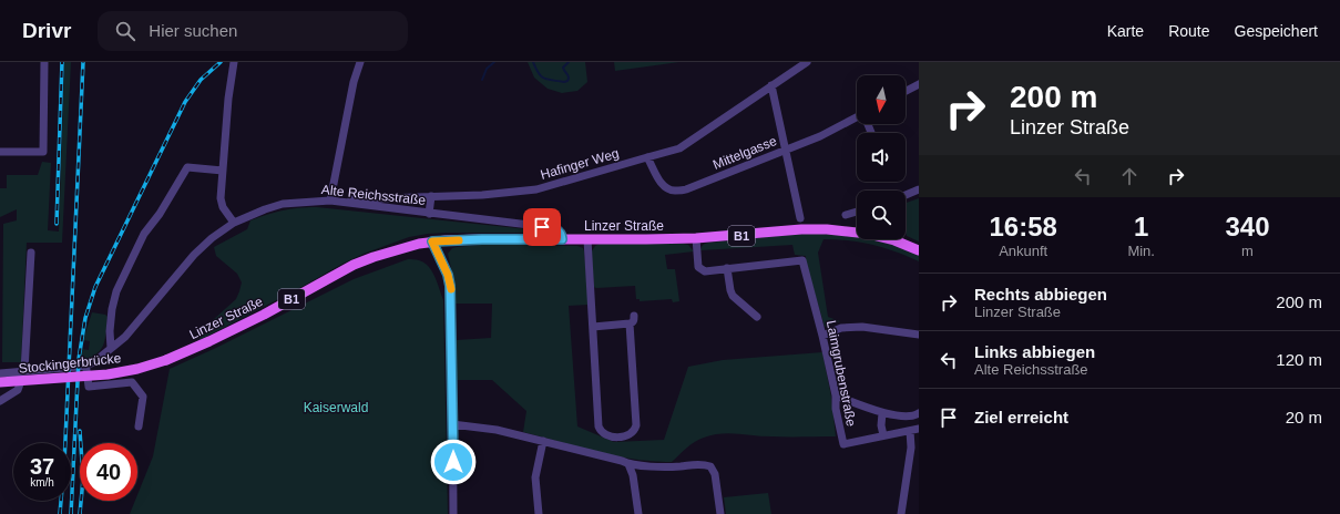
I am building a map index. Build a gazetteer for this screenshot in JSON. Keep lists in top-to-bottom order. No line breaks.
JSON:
{"streets":{"main road":["Linzer Straße","B1","Stockingerbrücke"],"street":["Mittelgasse","Hafinger Weg","Alte Reichsstraße","Laimgrubenstraße"]},"crossings":[["Mittelgasse","Hafinger Weg"],["Hafinger Weg","Alte Reichsstraße"],["Alte Reichsstraße","Linzer Straße"],["Linzer Straße","Stockingerbrücke"]],"parks":["Kaiserwald"],"north":"bottom","page":{"header":"Drivr","search":"Hier suchen","nav":["Karte","Route","Gespeichert"],"turn":["200 m","Linzer Straße"],"eta":["16:58","Ankunft","1","Min.","340","m"],"list":[{"name":"Rechts abbiegen","note":"Linzer Straße","value":"200 m"},{"name":"Links abbiegen","note":"Alte Reichsstraße","value":"120 m"},{"name":"Ziel erreicht","value":"20 m"}],"speed":"37 km/h","limit":"40"}}
